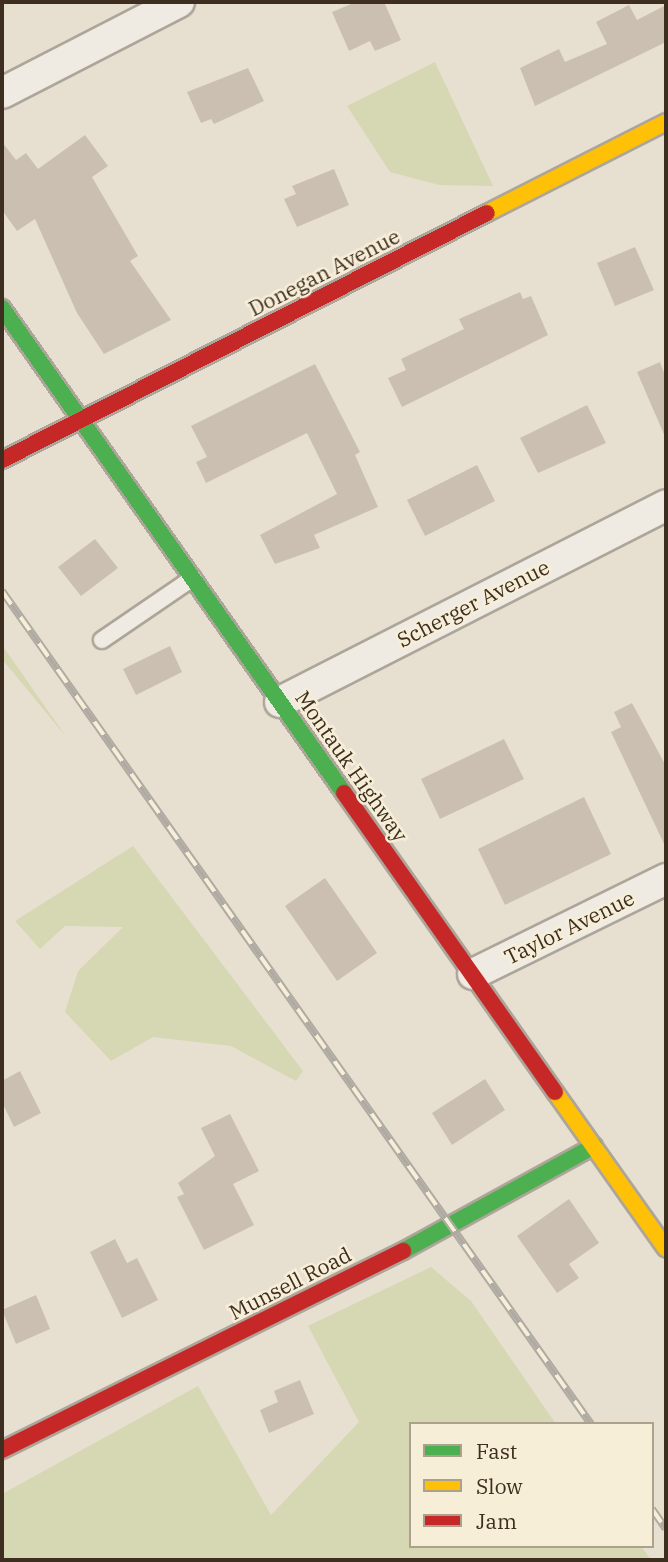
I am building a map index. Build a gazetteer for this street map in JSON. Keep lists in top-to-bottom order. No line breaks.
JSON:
{"streets":{"street":["Donegan Avenue","Scherger Avenue","Montauk Highway","Taylor Avenue","Munsell Road"]},"crossings":[["Donegan Avenue","Montauk Highway"],["Scherger Avenue","Montauk Highway"],["Montauk Highway","Taylor Avenue"],["Montauk Highway","Munsell Road"]],"legend":["Fast","Slow","Jam"]}
